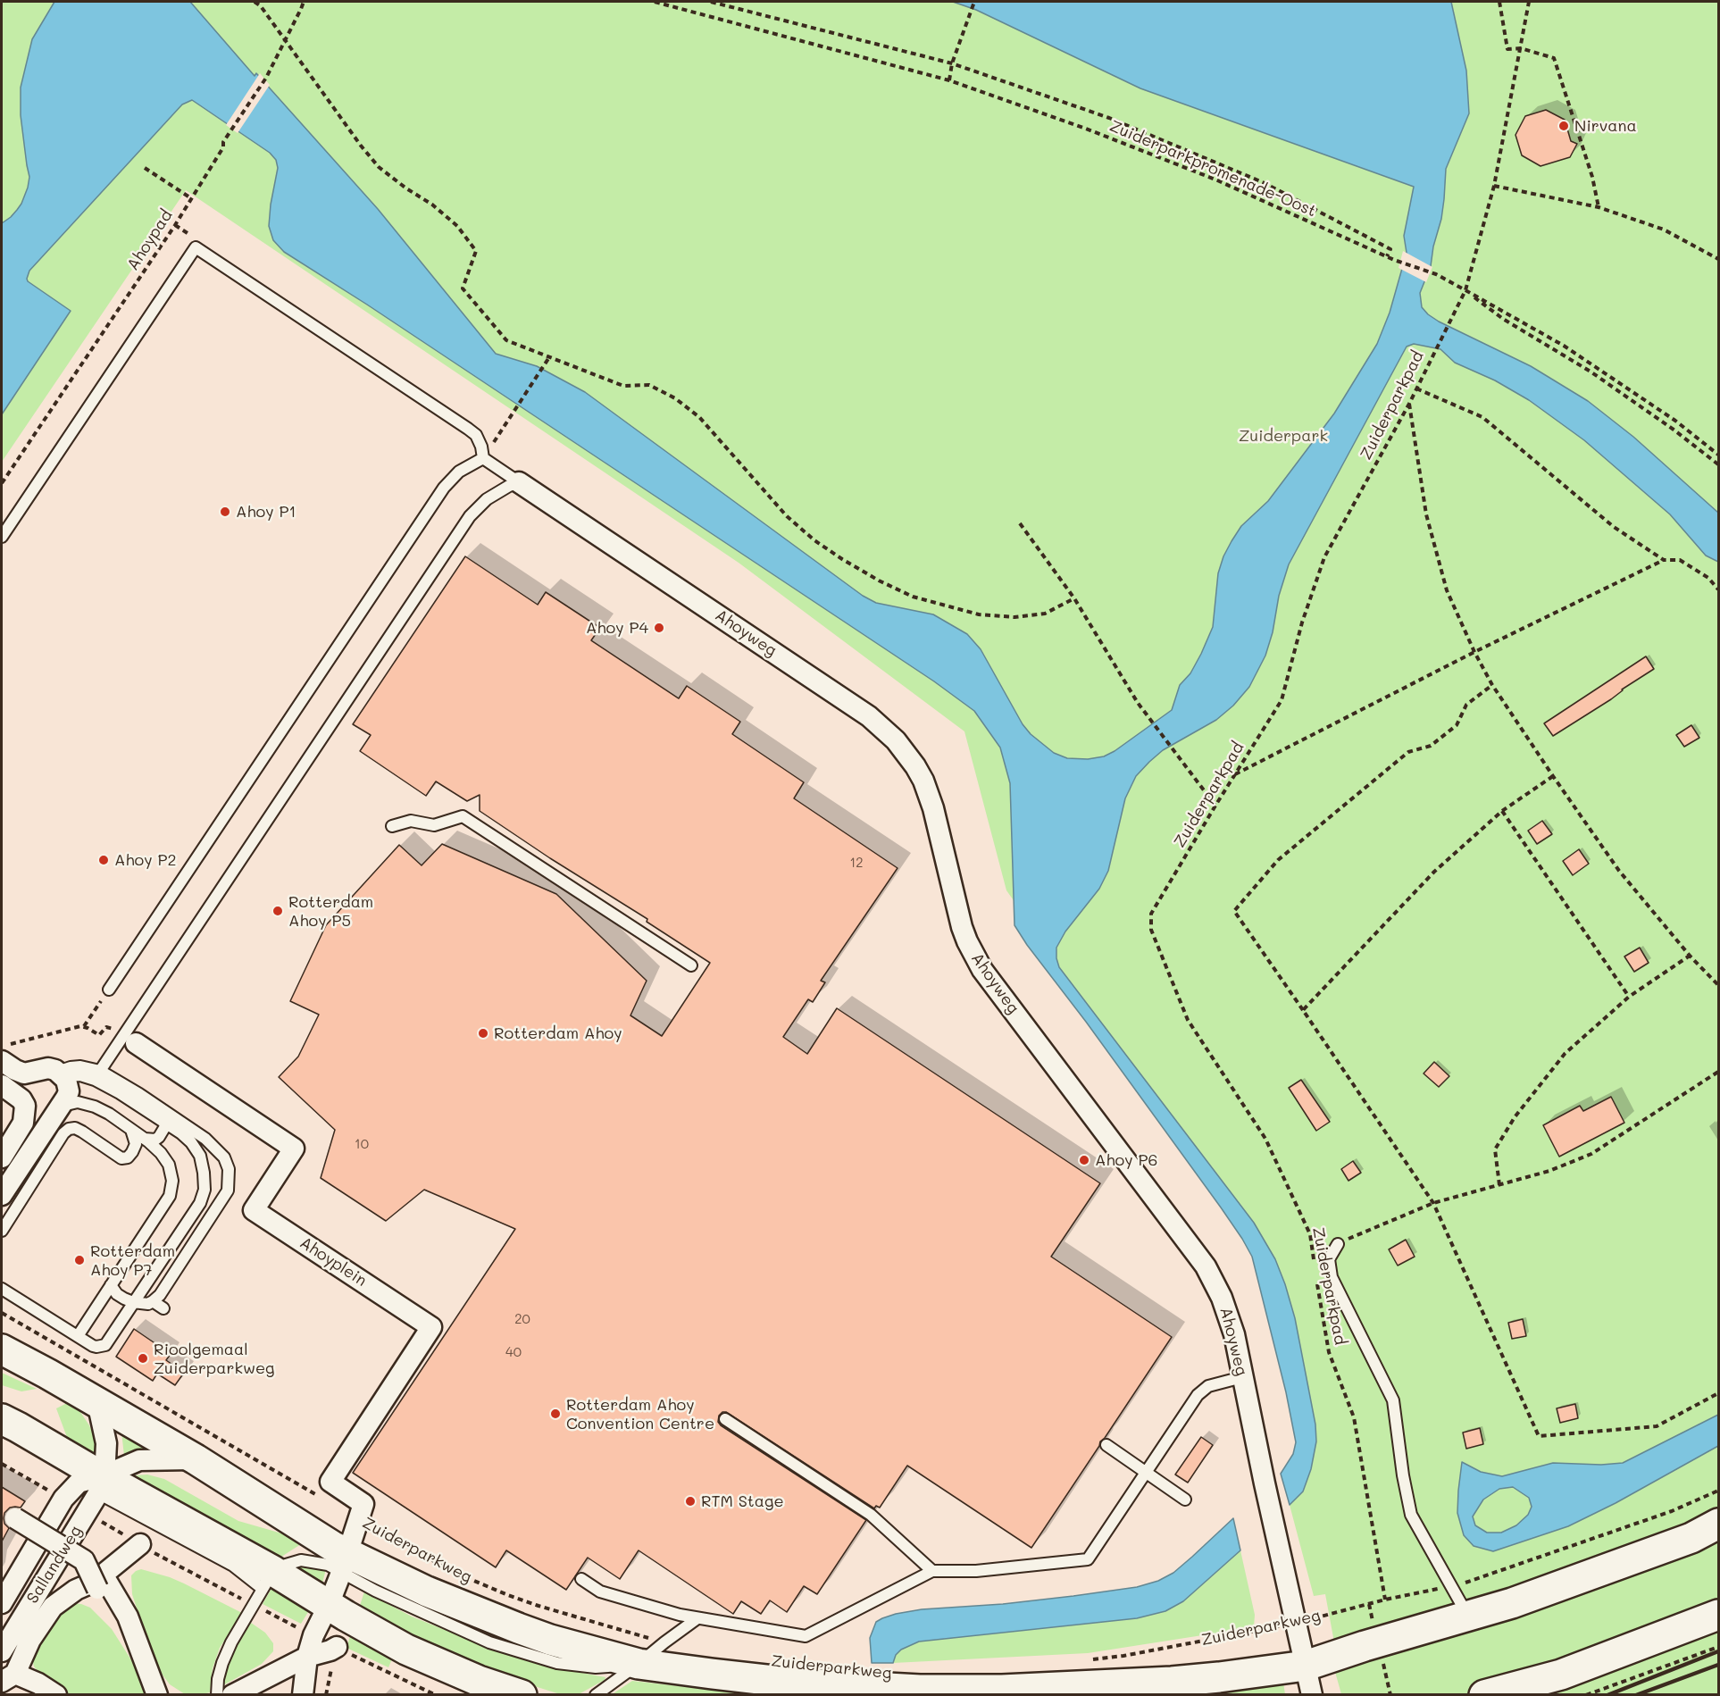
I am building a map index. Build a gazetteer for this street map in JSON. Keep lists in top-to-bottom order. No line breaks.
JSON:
{"streets":{"main road":["Zuiderparkweg"],"street":["Ahoyweg","Ahoyplein","Sallandweg"],"path":["Zuiderparkpromenade-Oost","Ahoypad","Zuiderparkpad"]},"crossings":[["Zuiderparkpromenade-Oost","Zuiderparkpad"],["Zuiderparkpad","Zuiderparkweg"],["Ahoyweg","Zuiderparkweg"],["Ahoyplein","Zuiderparkweg"],["Zuiderparkweg","Sallandweg"]],"parks":["Zuiderpark"],"places":["Nirvana","Ahoy P1","Ahoy P4","Ahoy P2","Rotterdam Ahoy P5","Rotterdam Ahoy","Ahoy P6","Rotterdam Ahoy P7","Rioolgemaal Zuiderparkweg","Rotterdam Ahoy Convention Centre","RTM Stage"],"house_numbers":["12","10","20","40"]}
